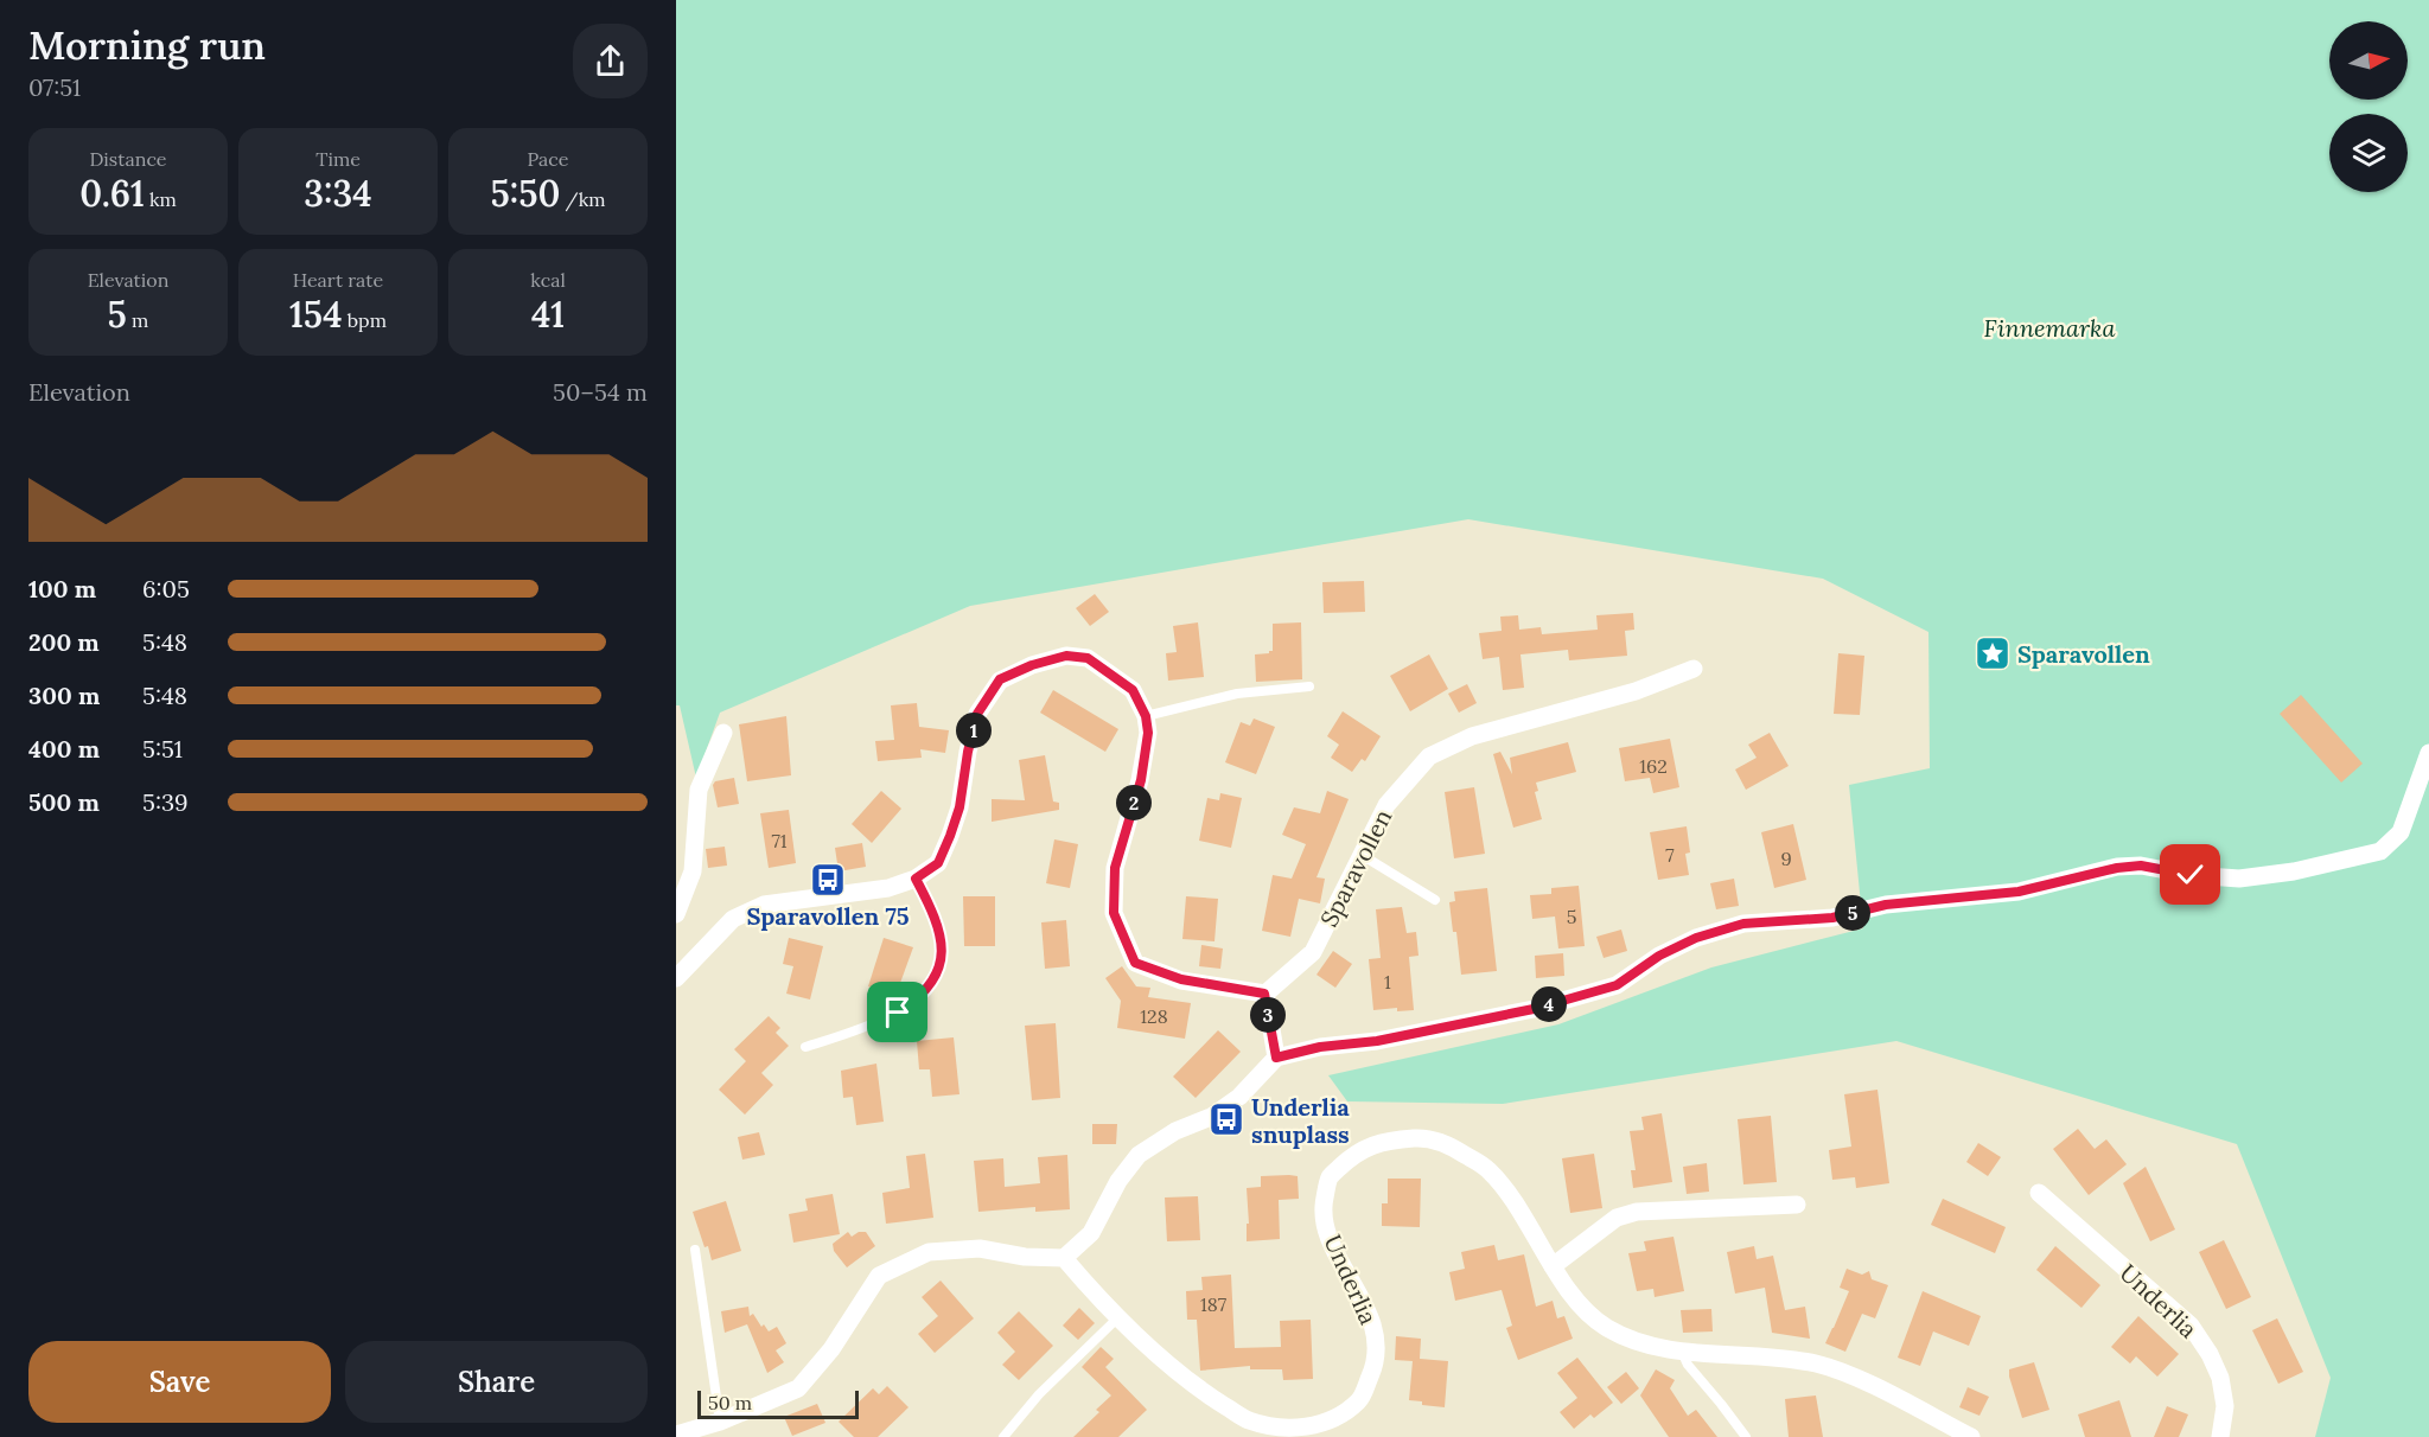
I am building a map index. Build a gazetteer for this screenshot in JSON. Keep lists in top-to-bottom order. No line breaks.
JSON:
{"streets":{"street":["Sparavollen","Underlia"]},"parks":["Finnemarka"],"places":{"place":["Sparavollen"],"bus stop":["Sparavollen 75","Underlia snuplass"]},"house_numbers":["162","71","7","9","5","1","128","187"],"scale_bar":"50 m","north":"right","page":{"heading":["Morning run","07:51"],"stats":[["Distance","0.61 km"],["Time","3:34"],["Pace","5:50 /km"],["Elevation","5 m"],["Heart rate","154 bpm"],["kcal","41"]],"chart":["Elevation","50–54 m"],"list":[{"name":"100 m","note":"6:05"},{"name":"200 m","note":"5:48"},{"name":"300 m","note":"5:48"},{"name":"400 m","note":"5:51"},{"name":"500 m","note":"5:39"}],"pins":["1","2","5","4","3"],"buttons":["Save","Share"],"scale":"50 m"}}
